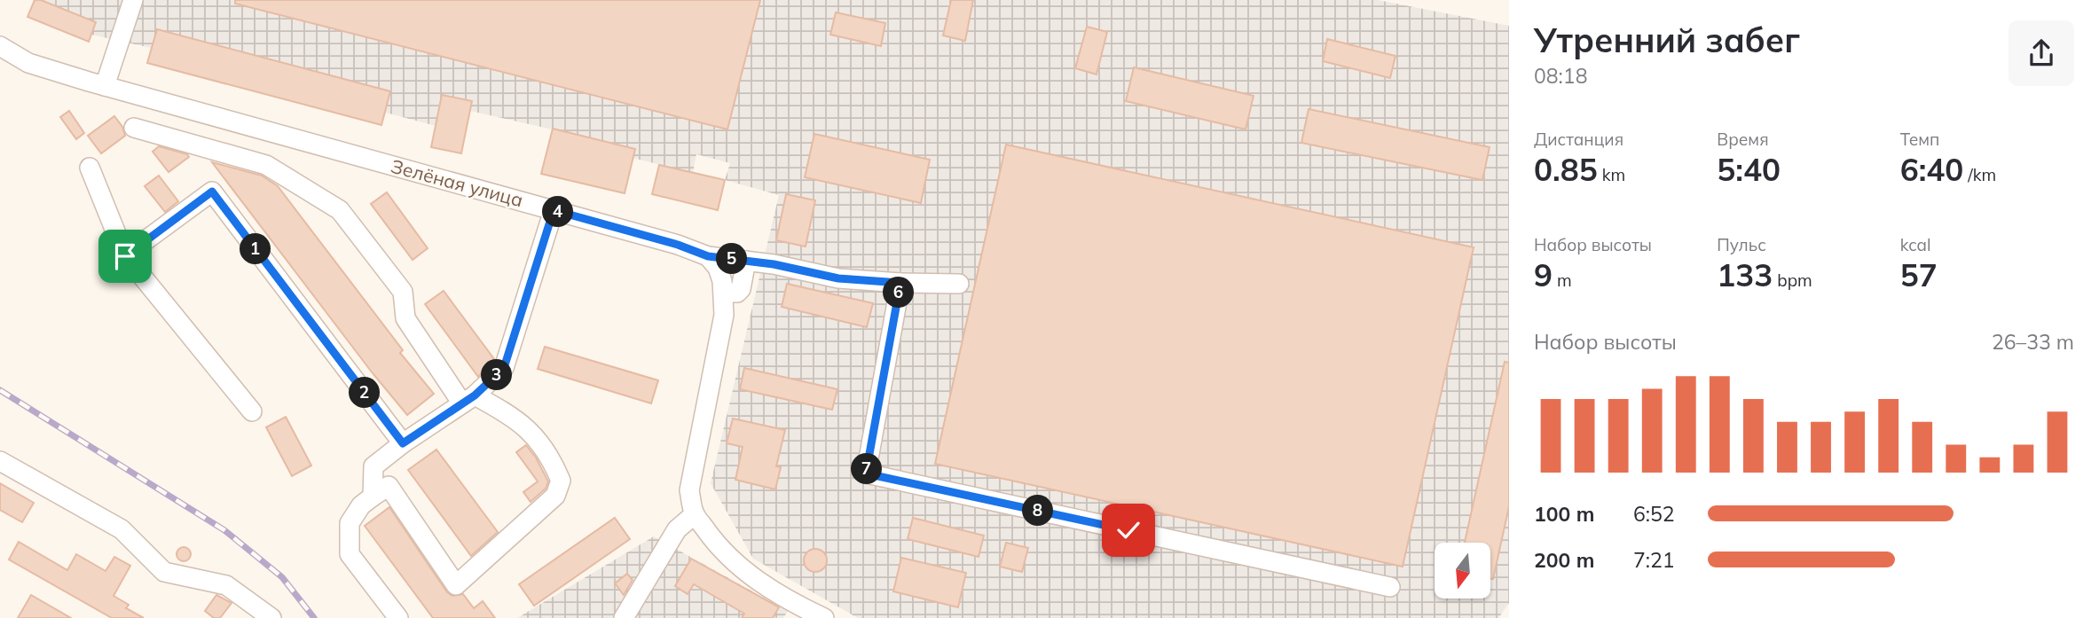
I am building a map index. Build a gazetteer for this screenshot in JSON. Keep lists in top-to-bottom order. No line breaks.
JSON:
{"streets":{"street":["Зелёная улица"]},"north":"bottom","page":{"heading":["Утренний забег","08:18"],"stats":[["Дистанция","0.85 km"],["Время","5:40"],["Темп","6:40 /km"],["Набор высоты","9 m"],["Пульс","133 bpm"],["kcal","57"]],"pins":["4","1","5","6","3","2","7","8"],"chart":["Набор высоты","26–33 m"],"list":[{"name":"100 m","note":"6:52"},{"name":"200 m","note":"7:21"}]}}
